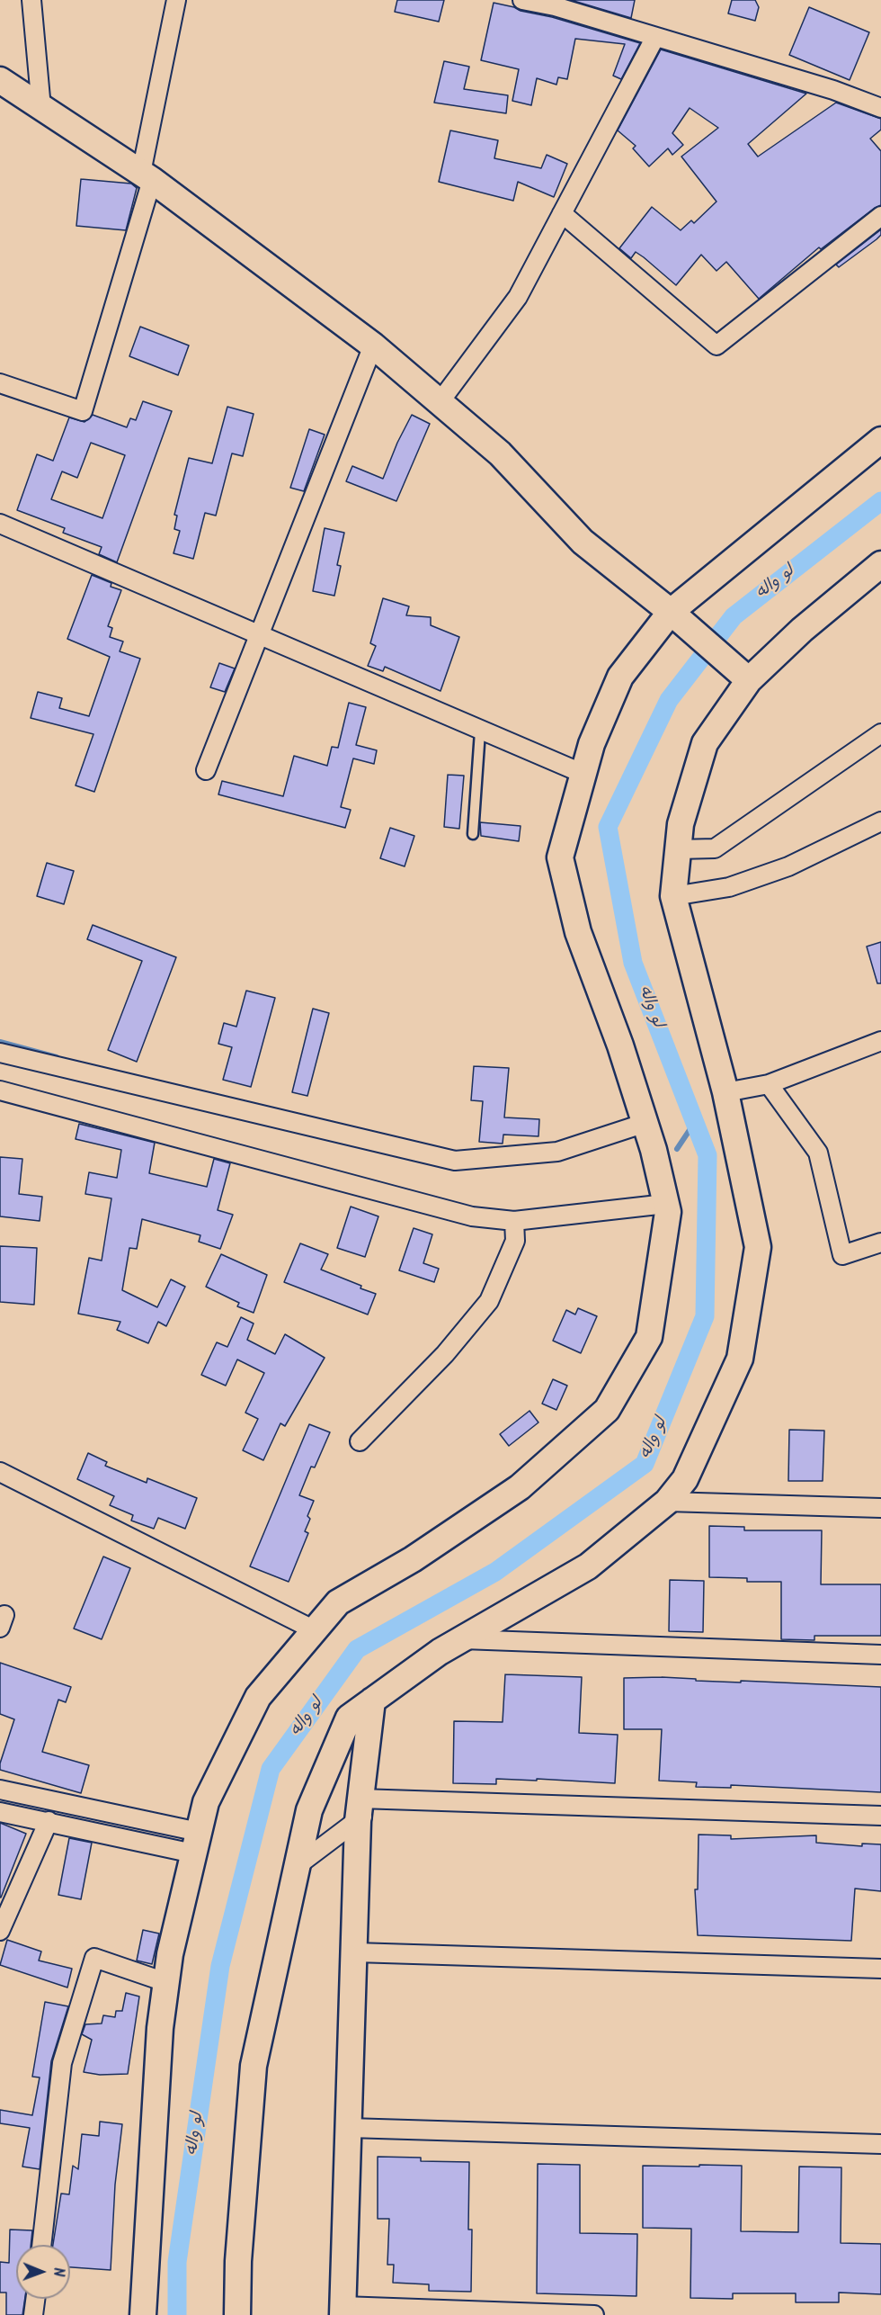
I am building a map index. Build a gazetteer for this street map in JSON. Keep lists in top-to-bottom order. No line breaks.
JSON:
{"water":["لو واله"],"north":"right"}
